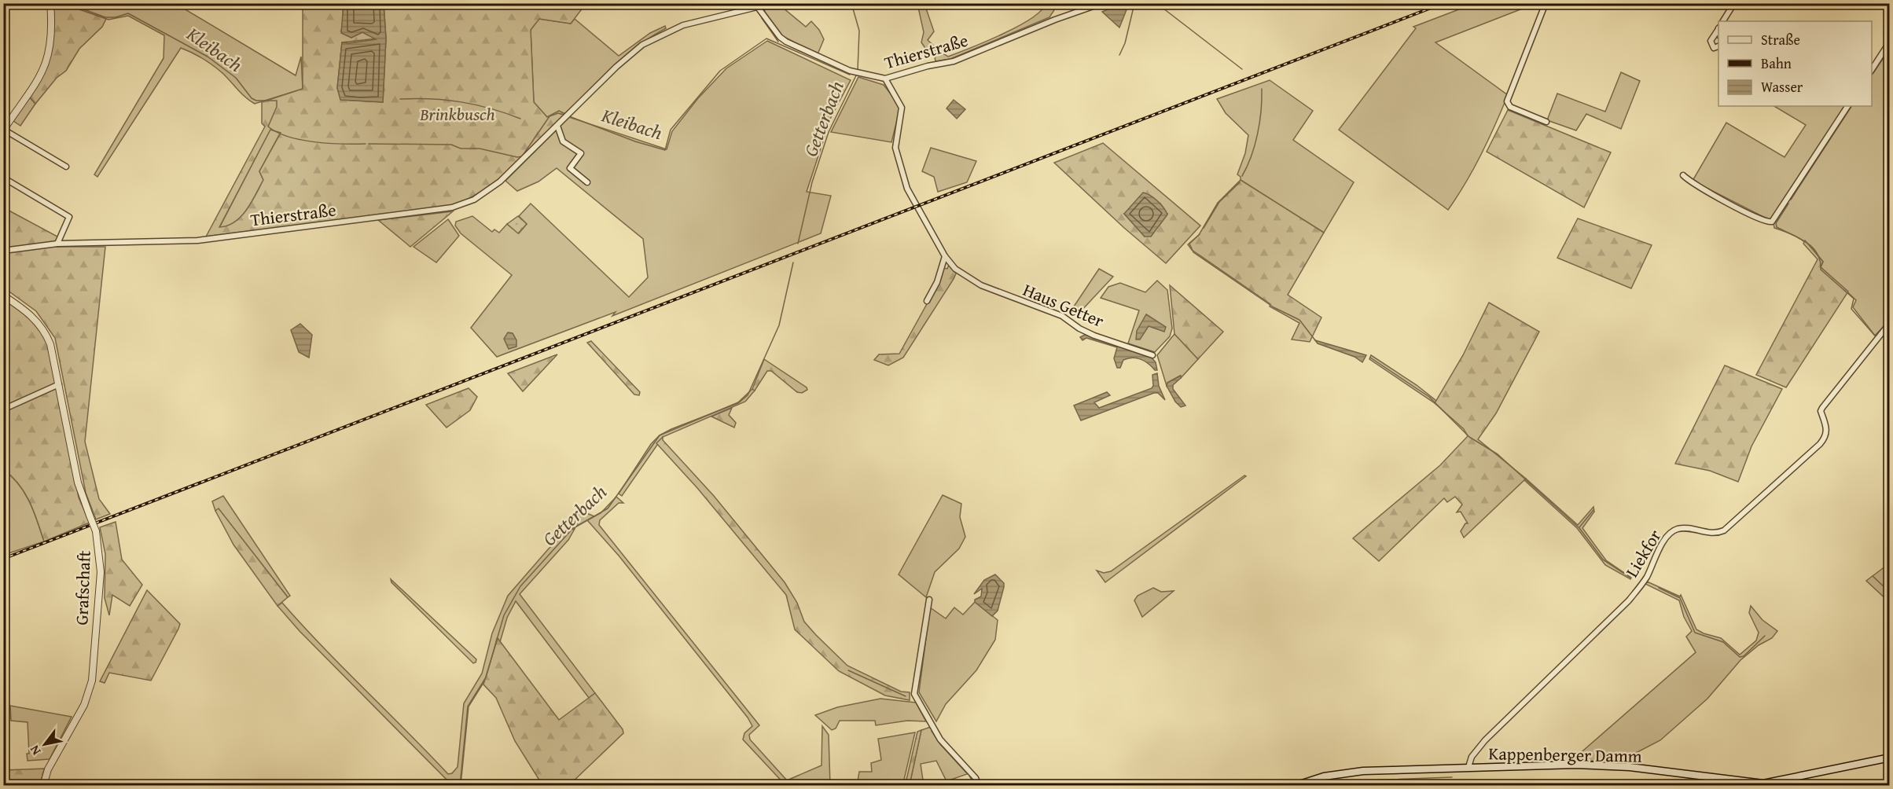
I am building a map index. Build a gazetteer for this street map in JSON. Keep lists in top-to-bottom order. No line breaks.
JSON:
{"streets":{"main road":["Kappenberger Damm"],"street":["Thierstraße","Haus Getter","Liekfor","Grafschaft"]},"crossings":[["Thierstraße","Haus Getter"],["Liekfor","Kappenberger Damm"]],"water":["Kleibach","Getterbach"],"parks":["Brinkbusch"],"legend":["Straße","Bahn","Wasser"],"north":"bottom left"}
